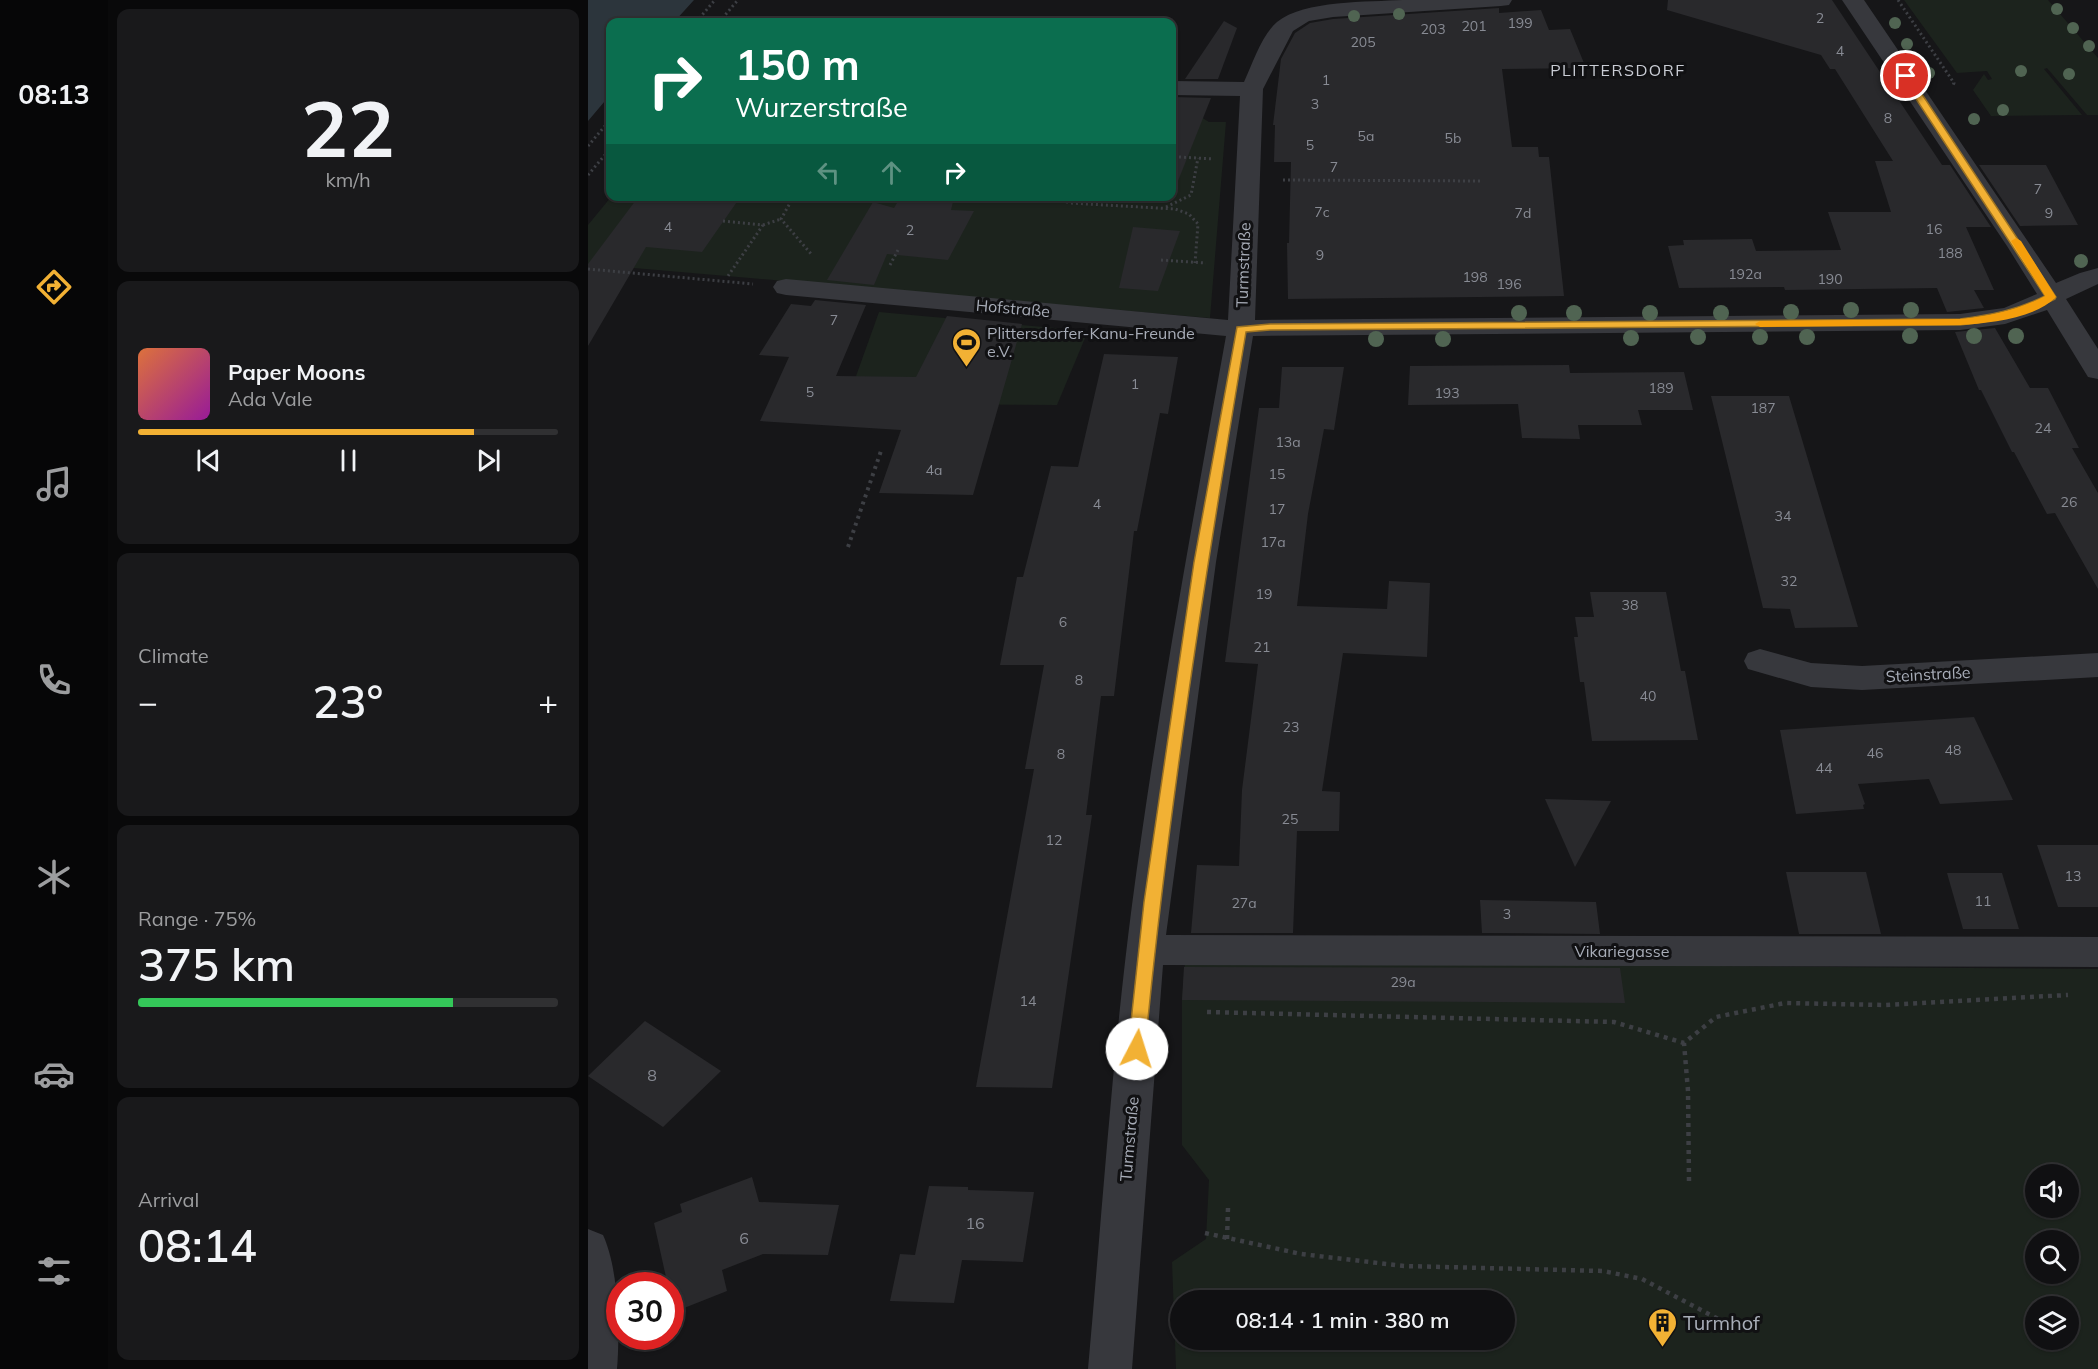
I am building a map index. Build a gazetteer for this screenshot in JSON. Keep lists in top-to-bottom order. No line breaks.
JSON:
{"streets":{"street":["Turmstraße","Hofstraße","Steinstraße","Vikariegasse"]},"crossings":[["Turmstraße","Hofstraße"],["Turmstraße","Vikariegasse"]],"districts":["PLITTERSDORF"],"places":{"sports":["Plittersdorfer-Kanu-Freunde e.V."],"building":["Turmhof"]},"house_numbers":["2","199","201","203","205","4","1","3","8","5a","5b","5","7","7","7c","7d","9","4","16","2","188","9","192a","198","190","196","7","1","189","5","193","187","24","13a","4a","15","26","4","17","34","17a","32","19","38","6","21","8","40","23","48","46","8","44","25","12","13","11","27a","3","29a","14","8","16","6"],"page":{"tabs":"08:13","tile":[["22","km/h"],"Climate",["Range · 75%","375 km"],["Arrival","08:14"]],"turn":["150 m","Wurzerstraße"],"song":["Paper Moons","Ada Vale"],"heat":["−","23°","+"],"limit":"30","trip":"08:14 · 1 min · 380 m"}}
